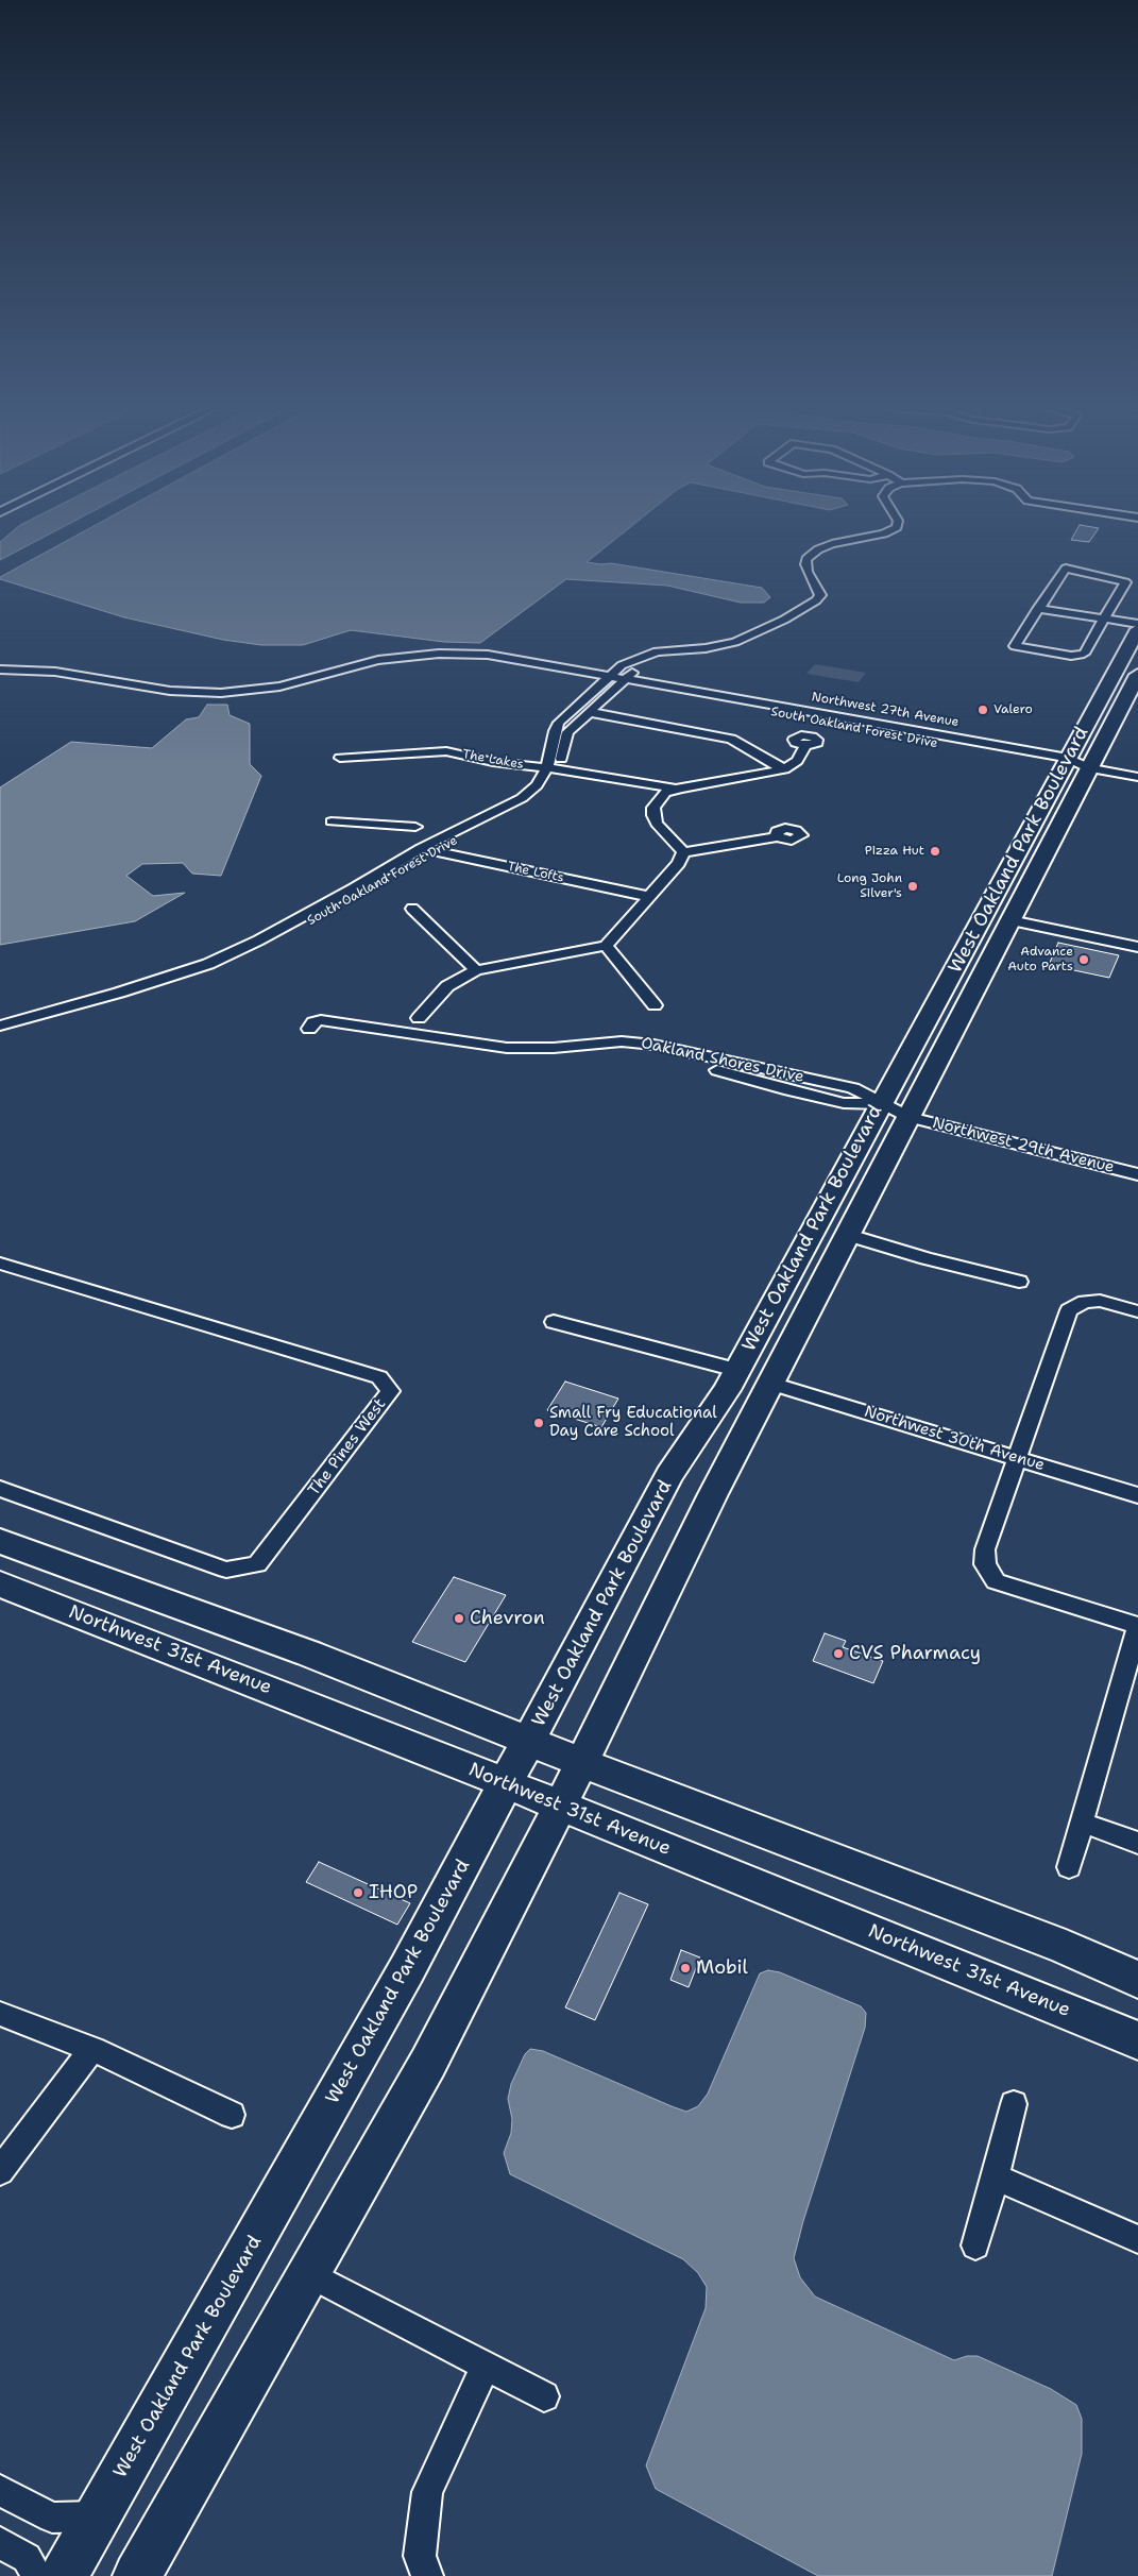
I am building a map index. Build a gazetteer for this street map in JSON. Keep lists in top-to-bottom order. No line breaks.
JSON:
{"streets":{"main road":["West Oakland Park Boulevard","Northwest 31st Avenue"],"street":["South Oakland Forest Drive","The Lakes","The Lofts","Oakland Shores Drive","Northwest 29th Avenue","Northwest 30th Avenue","The Pines West"]},"crossings":[["South Oakland Forest Drive","The Lakes"],["South Oakland Forest Drive","West Oakland Park Boulevard"],["South Oakland Forest Drive","The Lofts"],["West Oakland Park Boulevard","Oakland Shores Drive"],["West Oakland Park Boulevard","Northwest 29th Avenue"],["West Oakland Park Boulevard","Northwest 30th Avenue"],["West Oakland Park Boulevard","Northwest 31st Avenue"],["Oakland Shores Drive","Northwest 29th Avenue"]],"places":["Valero","Pizza Hut","Long John Silver's","Advance Auto Parts","Small Fry Educational Day Care School","Chevron","CVS Pharmacy","IHOP","Mobil"]}
